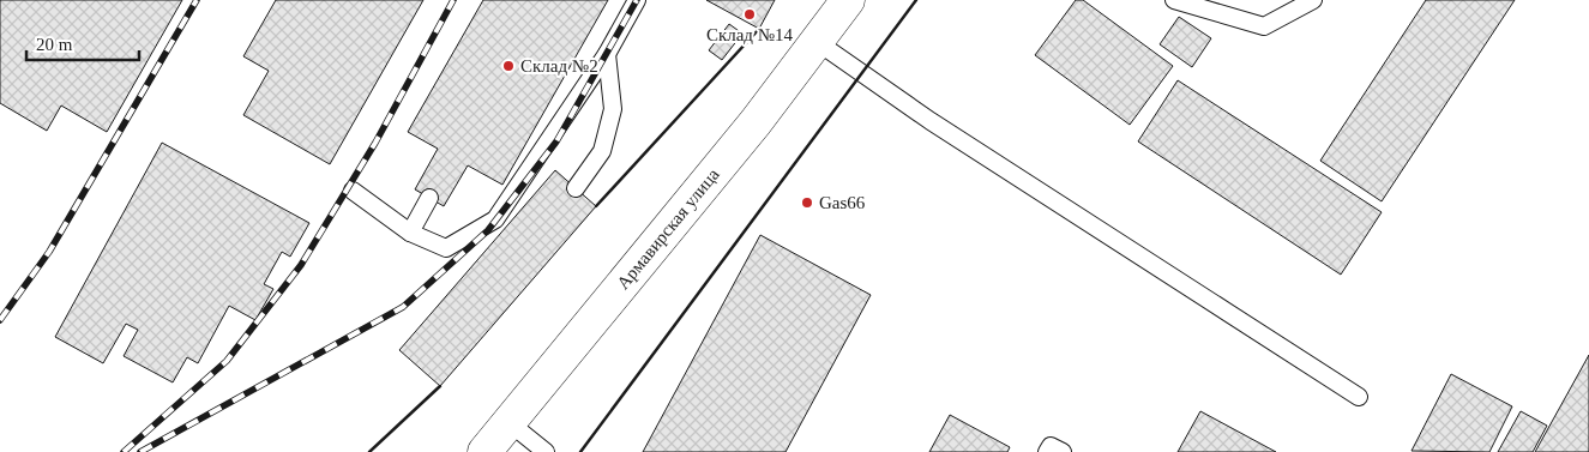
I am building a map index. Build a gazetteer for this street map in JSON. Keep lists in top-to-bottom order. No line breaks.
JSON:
{"streets":{"main road":["Армавирская улица"]},"places":["Склад №14","Склад №2","Gas66"],"scale_bar":"20 m"}
